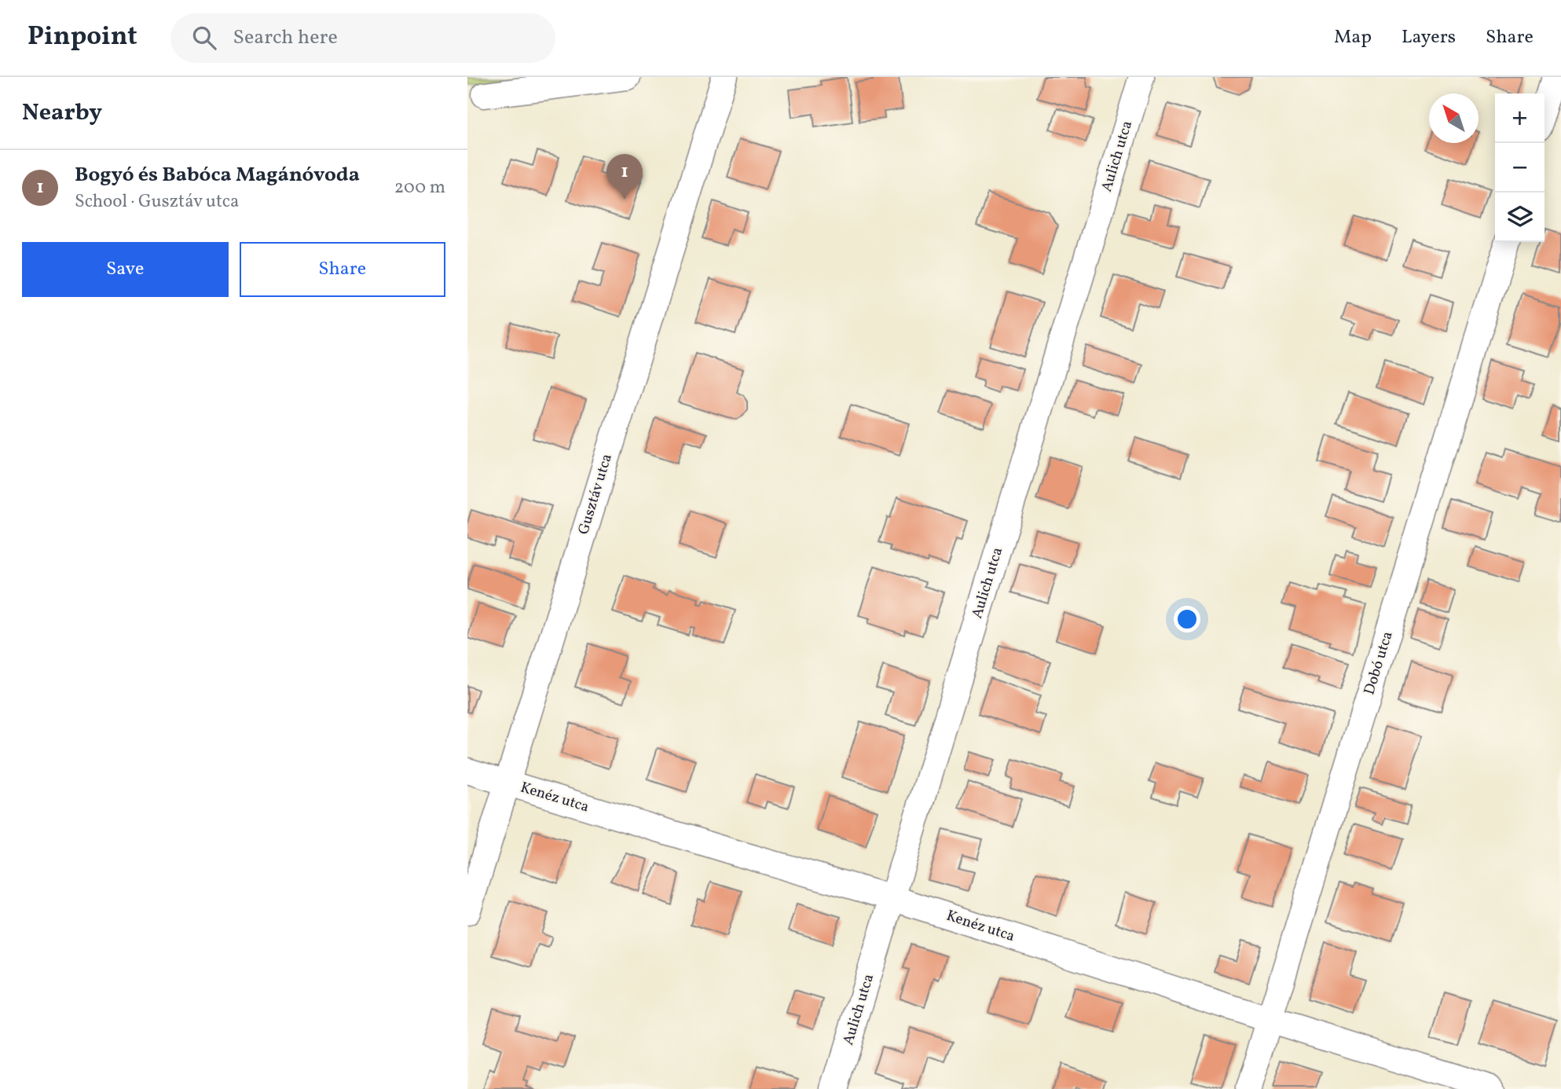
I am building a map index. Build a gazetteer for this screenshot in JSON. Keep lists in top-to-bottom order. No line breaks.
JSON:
{"streets":{"street":["Aulich utca","Gusztáv utca","Dobó utca","Kenéz utca"]},"crossings":[["Aulich utca","Kenéz utca"],["Gusztáv utca","Kenéz utca"],["Dobó utca","Kenéz utca"]],"north":"top left","page":{"header":"Pinpoint","search":"Search here","nav":["Map","Layers","Share"],"heading":"Nearby","map_buttons":["+","−"],"list":[{"mark":"1","name":"Bogyó és Babóca Magánóvoda","note":"School · Gusztáv utca","value":"200 m"}],"pins":"1","buttons":["Save","Share"]}}
